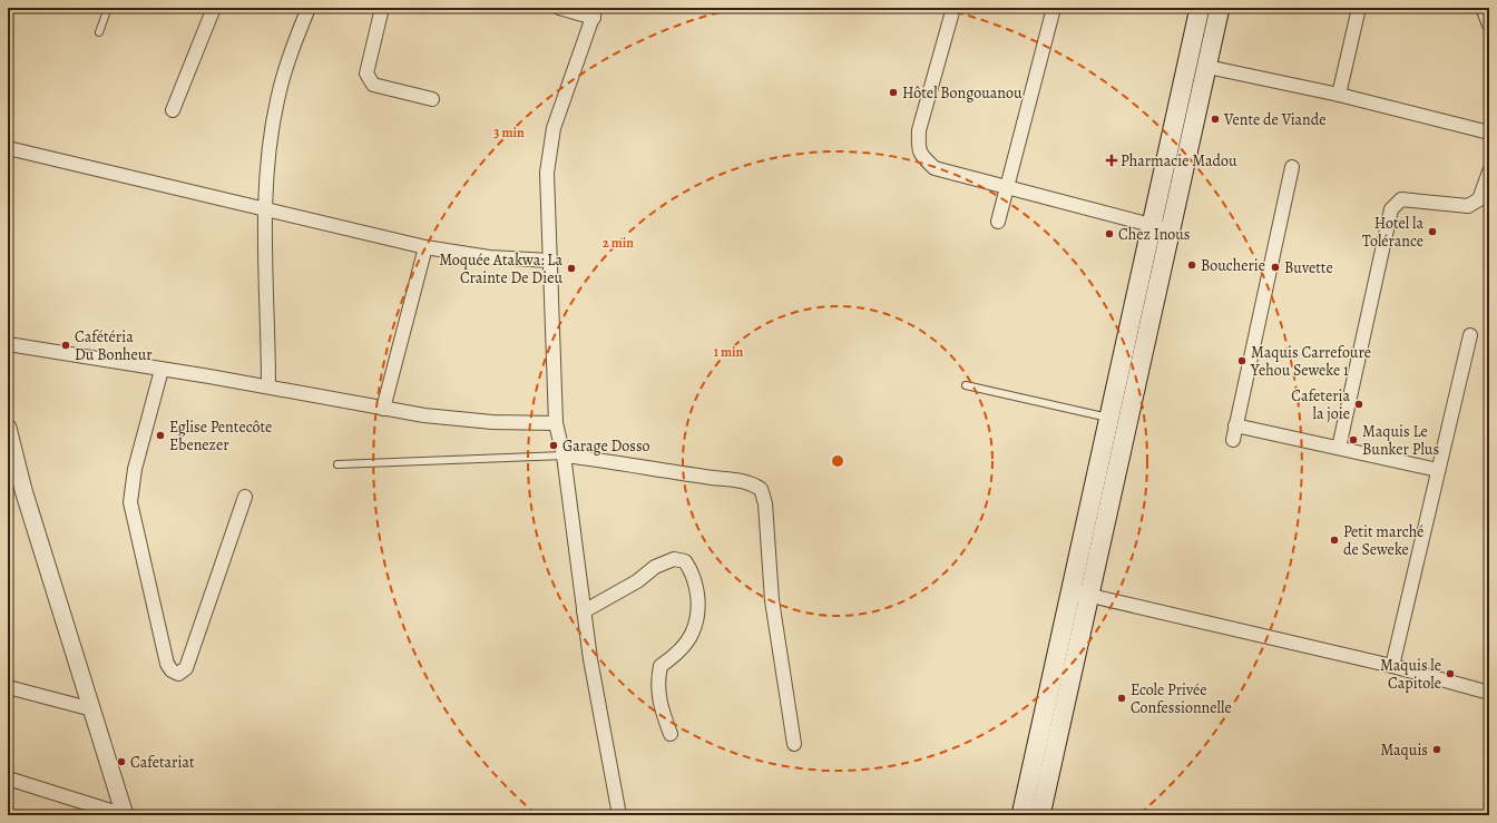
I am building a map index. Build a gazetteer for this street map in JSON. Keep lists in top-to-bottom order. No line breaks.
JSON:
{"places":{"other":["Hôtel Bongouanou","Vente de Viande","Hotel la Tolérance","Chez Inous","Boucherie","Buvette","Moquée Atakwa: La Crainte De Dieu","Cafétéria Du Bonheur","Maquis Carrefoure Yehou Seweke 1","Cafeteria la joie","Eglise Pentecôte Ebenezer","Maquis Le Bunker Plus","Garage Dosso","Petit marché de Seweke","Maquis le Capitole","Ecole Privée Confessionnelle","Maquis","Cafetariat"],"health":["Pharmacie Madou"]},"rings":["3 min","2 min","1 min"]}
